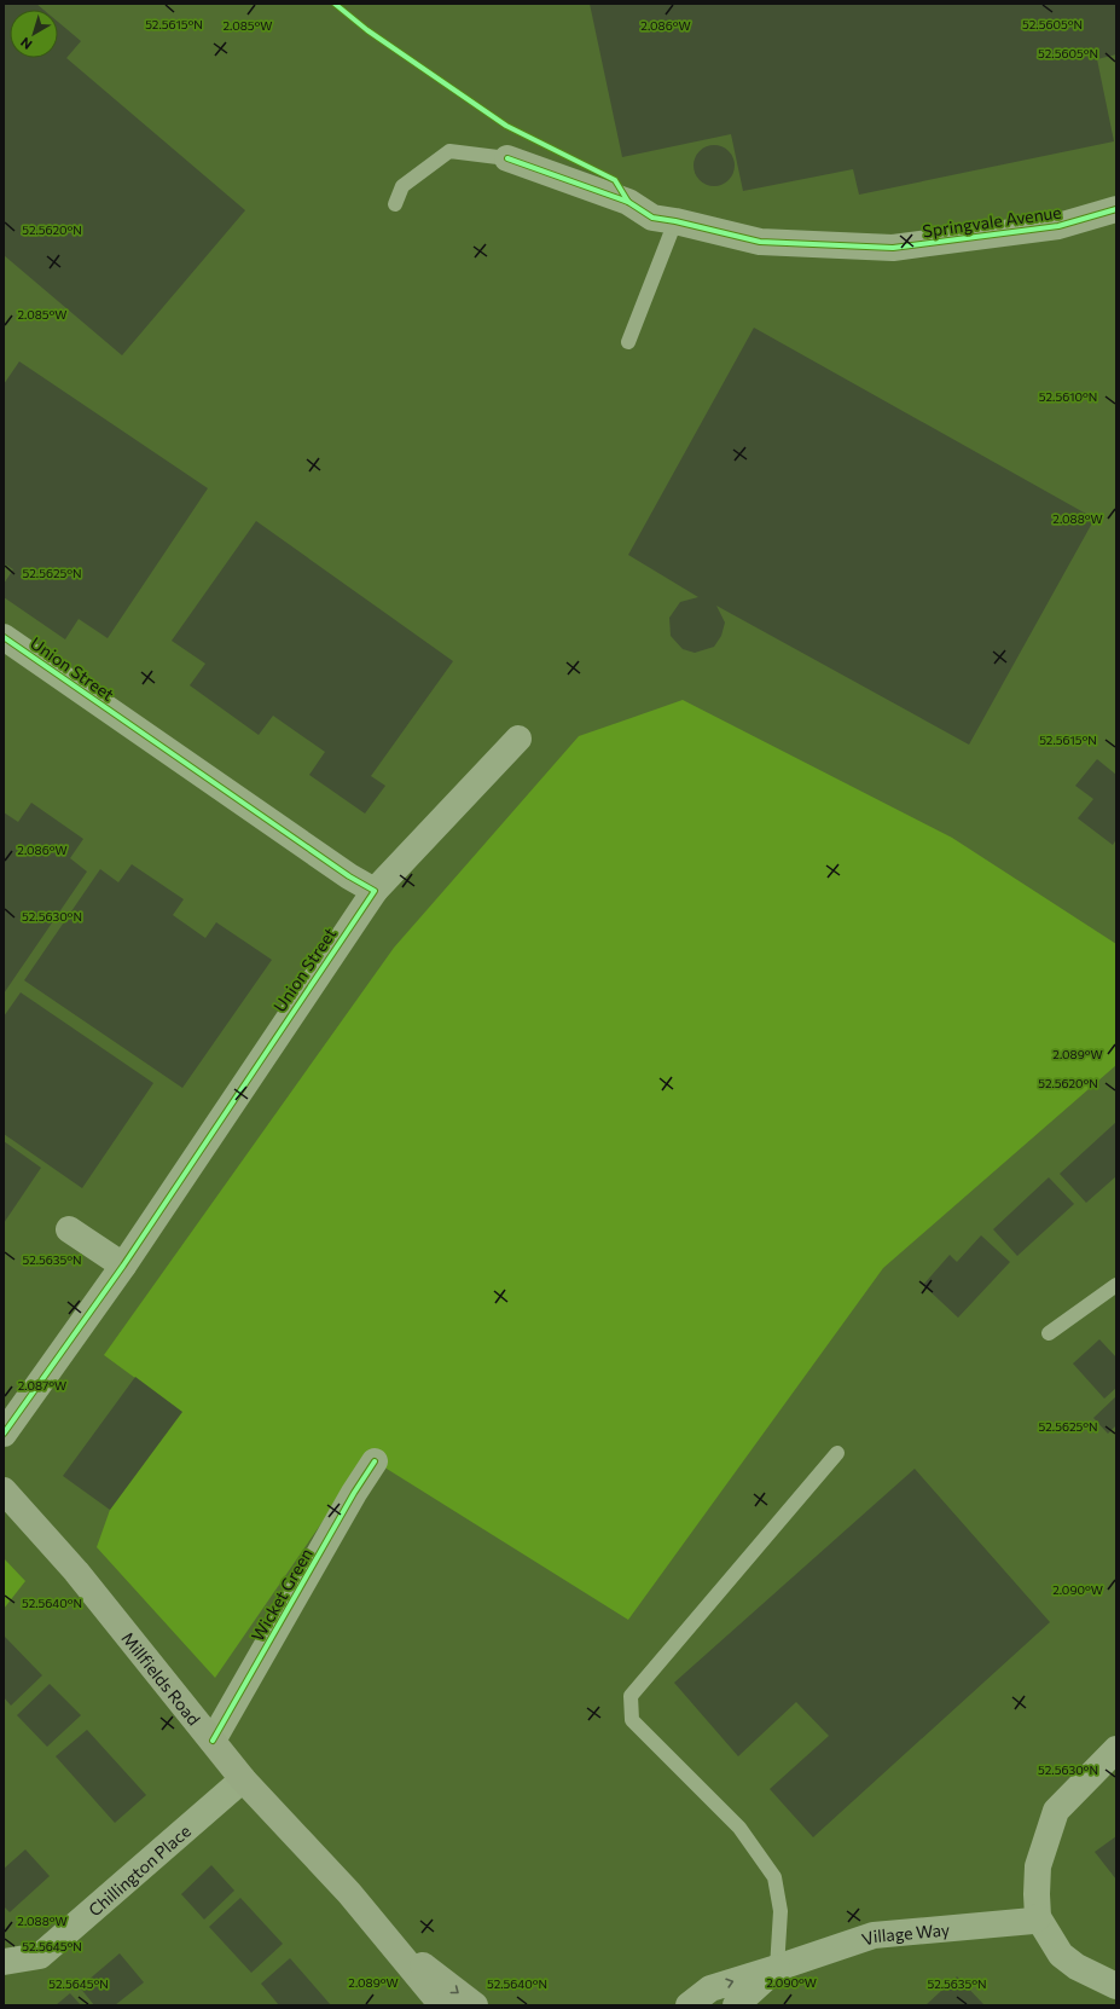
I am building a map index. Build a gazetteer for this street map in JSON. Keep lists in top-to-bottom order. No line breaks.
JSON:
{"streets":{"main road":["Millfields Road"],"street":["Springvale Avenue","Union Street","Wicket Green","Chillington Place","Village Way"]},"crossings":[["Wicket Green","Millfields Road"],["Millfields Road","Chillington Place"]],"north":"bottom left","coordinates":["52.5615°N","52.5605°N","2.085°W","2.086°W","52.5620°N","52.5610°N","2.088°W","52.5625°N","52.5630°N","2.089°W","52.5635°N","2.087°W","2.090°W","52.5640°N","52.5645°N"]}
